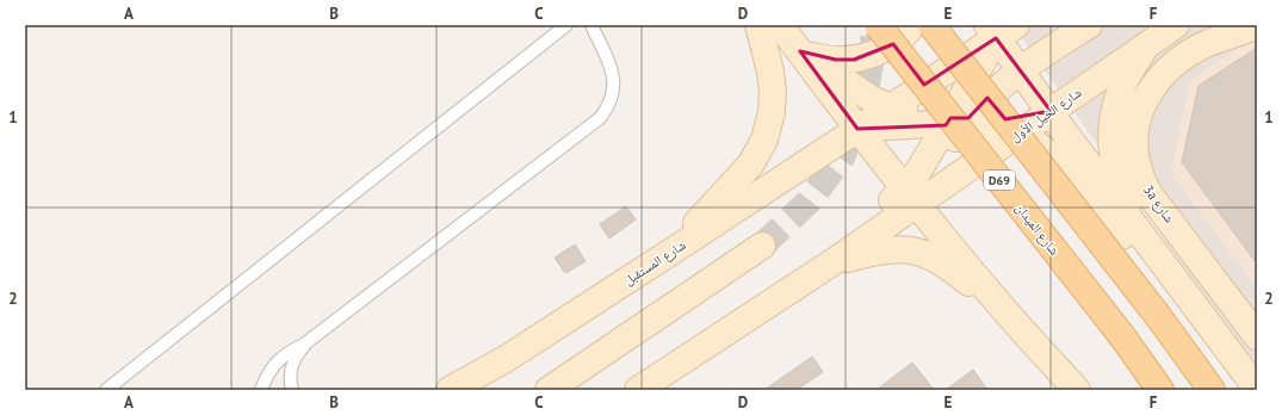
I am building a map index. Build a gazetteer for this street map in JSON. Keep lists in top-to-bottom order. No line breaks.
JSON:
{"streets":{"main road":["شارع الخيل الأول","D69","3a شارع","شارع الميدان","شارع المستقبل"]},"grid":{"columns":["A","B","C","D","E","F"],"rows":["1","2"]}}
